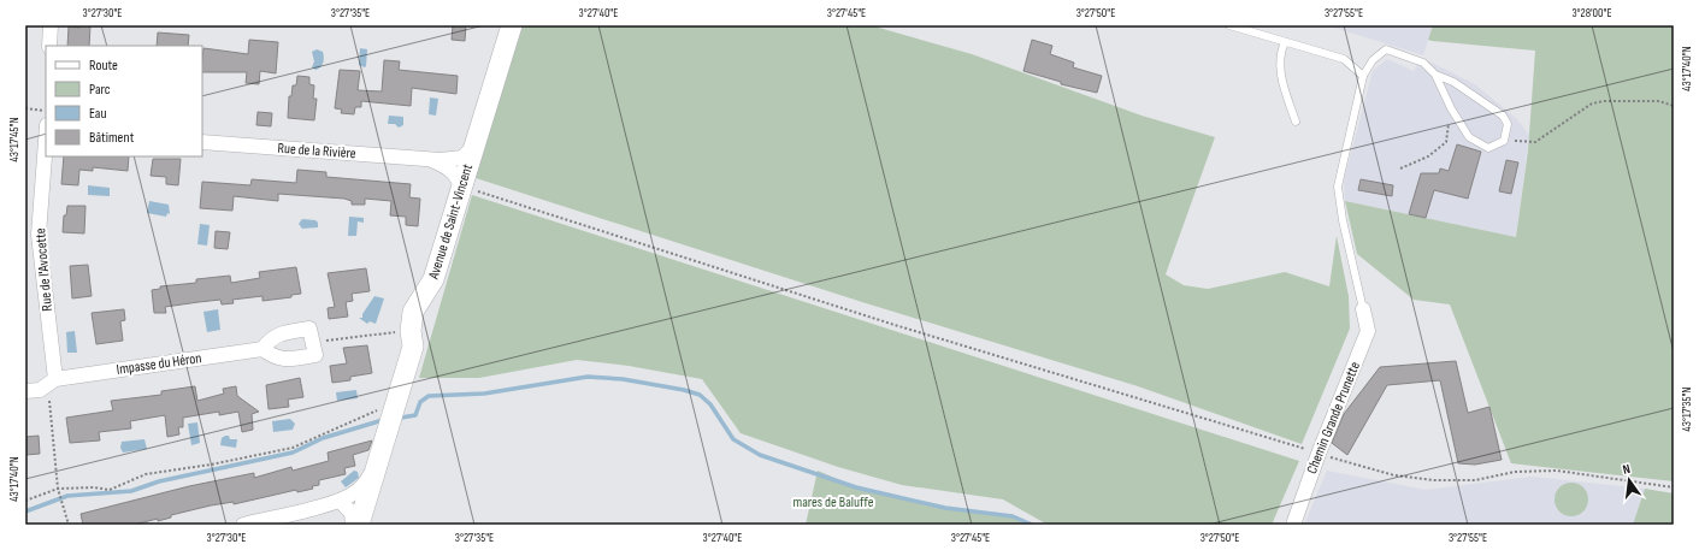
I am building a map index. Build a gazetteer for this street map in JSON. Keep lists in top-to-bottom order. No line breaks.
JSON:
{"streets":{"street":["Rue de la Rivière","Avenue de Saint-Vincent","Rue de l'Avocette","Impasse du Héron","Chemin Grande Prunette"]},"crossings":[["Rue de la Rivière","Avenue de Saint-Vincent"],["Rue de l'Avocette","Impasse du Héron"]],"parks":["mares de Baluffe"],"legend":["Route","Parc","Eau","Bâtiment"],"north":"top","coordinates":["3°27'30\"E","3°27'35\"E","3°27'40\"E","3°27'45\"E","3°27'50\"E","3°27'55\"E","3°28'00\"E","43°17'40\"N","43°17'45\"N","43°17'35\"N"]}
